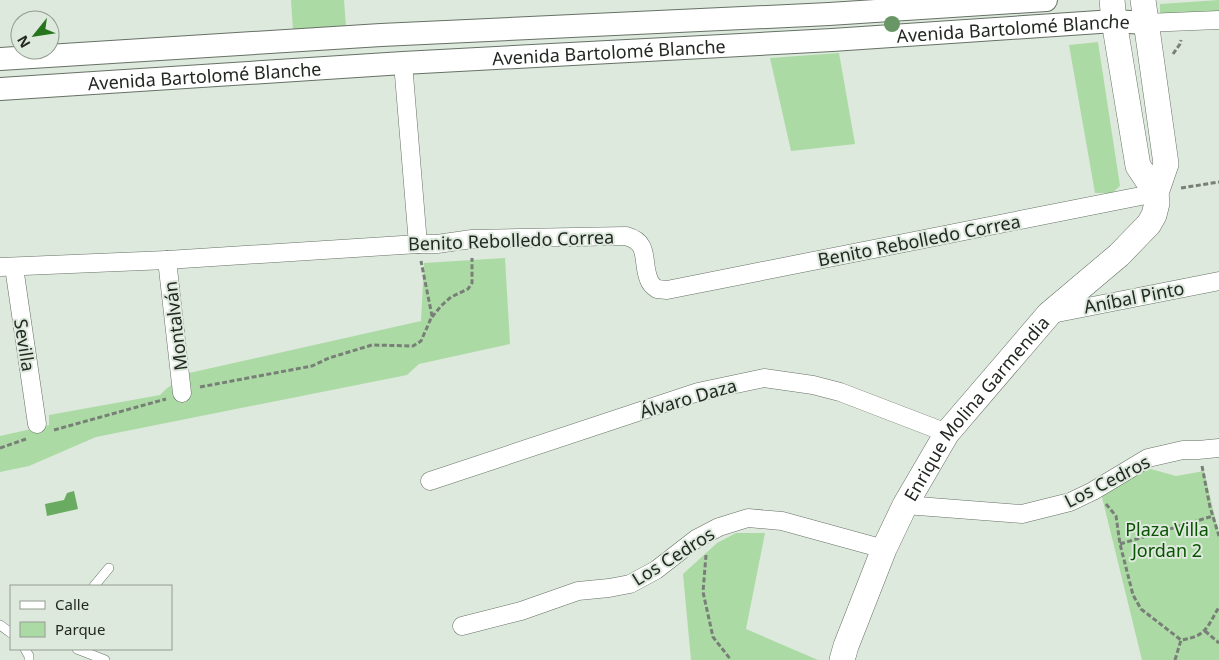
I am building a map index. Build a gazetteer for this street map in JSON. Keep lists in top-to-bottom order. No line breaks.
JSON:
{"streets":{"main road":["Enrique Molina Garmendia"],"street":["Avenida Bartolomé Blanche","Benito Rebolledo Correa","Aníbal Pinto","Montalván","Sevilla","Álvaro Daza","Los Cedros"]},"crossings":[["Avenida Bartolomé Blanche","Enrique Molina Garmendia"],["Benito Rebolledo Correa","Montalván"],["Benito Rebolledo Correa","Sevilla"],["Benito Rebolledo Correa","Enrique Molina Garmendia"],["Aníbal Pinto","Enrique Molina Garmendia"],["Álvaro Daza","Enrique Molina Garmendia"],["Enrique Molina Garmendia","Los Cedros"]],"parks":["Plaza Villa Jordan 2"],"legend":["Calle","Parque"],"north":"bottom left"}
